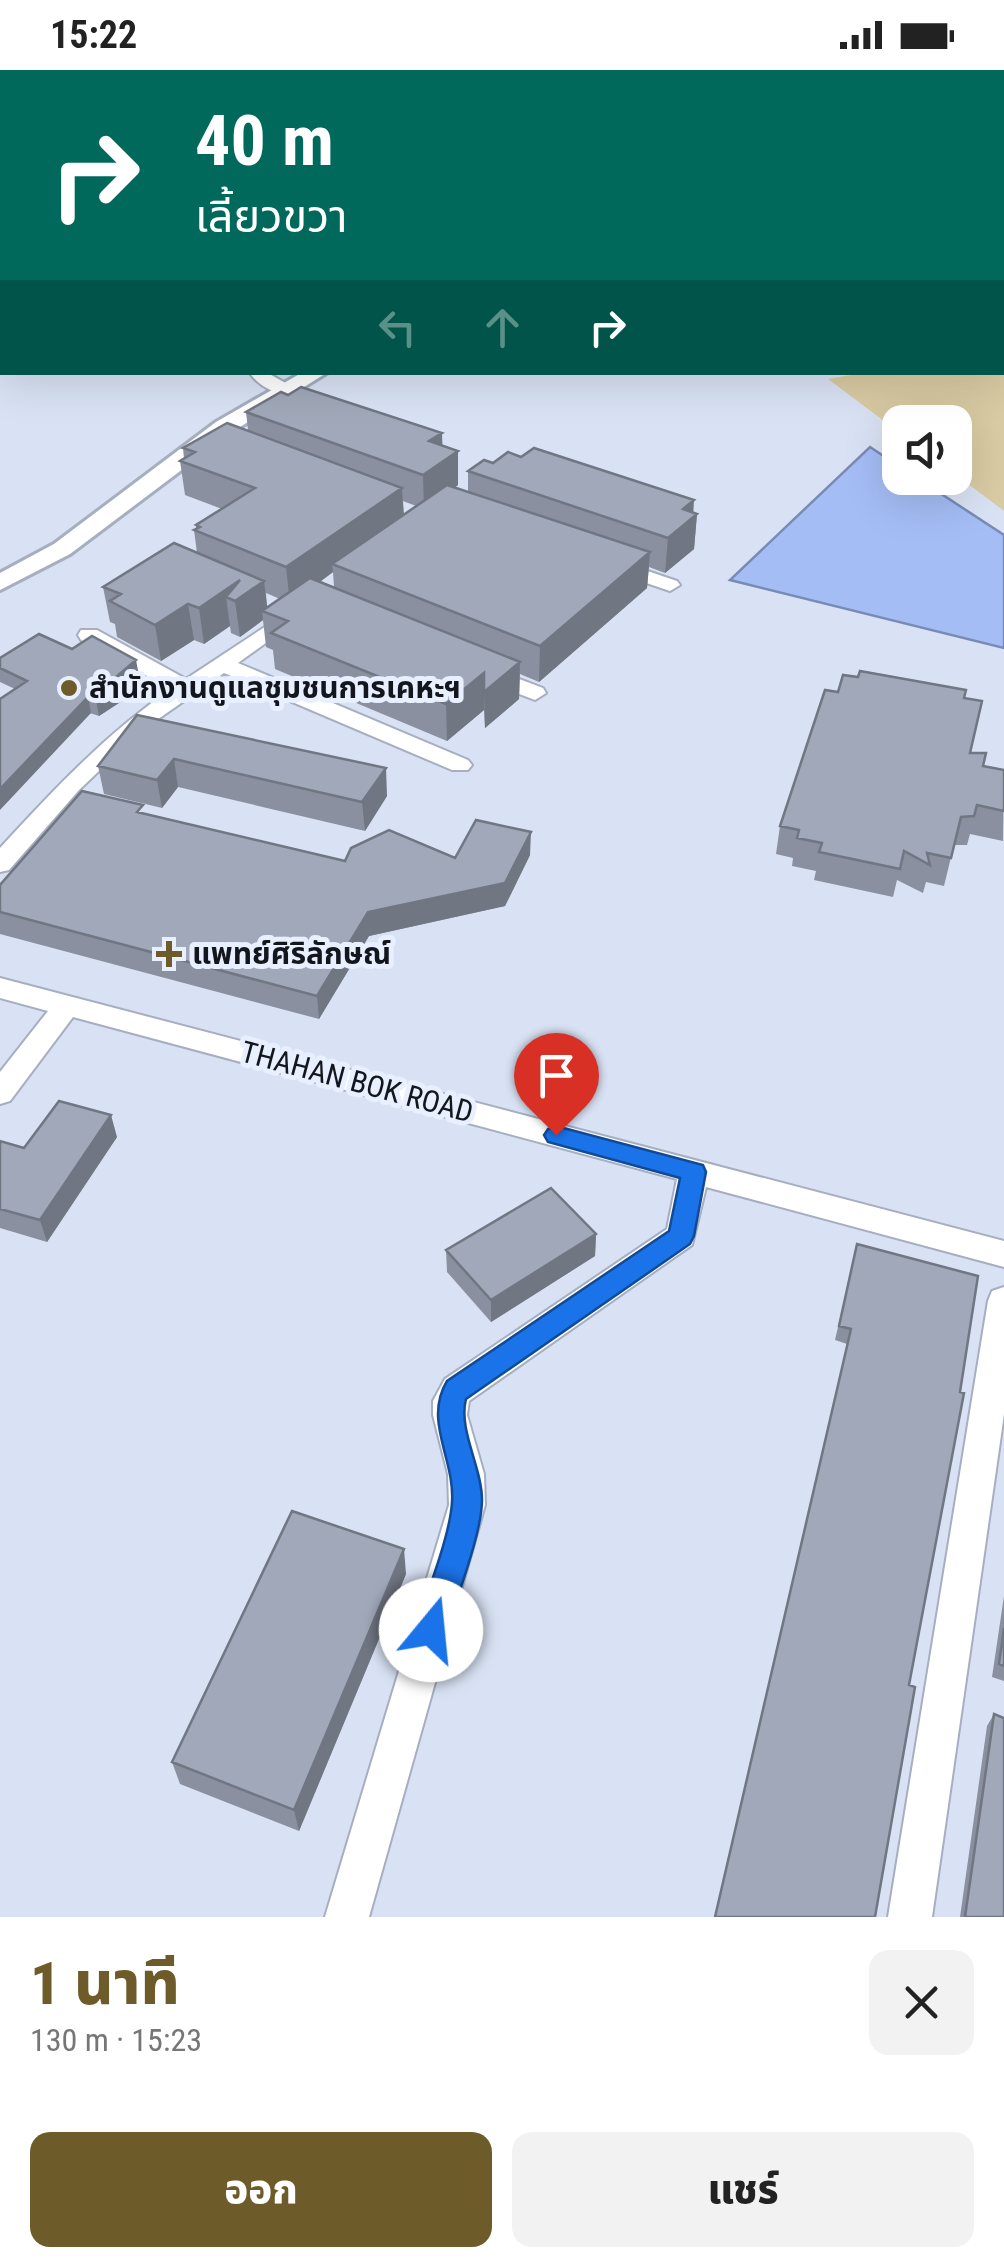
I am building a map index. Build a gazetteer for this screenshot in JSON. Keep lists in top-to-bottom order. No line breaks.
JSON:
{"streets":{"street":["THAHAN BOK ROAD"]},"places":{"other":["สำนักงานดูแลชุมชนการเคหะฯ"],"health":["แพทย์ศิริลักษณ์"]},"page":{"status":"15:22","turn":["40 m","เลี้ยวขวา"],"heading":["1 นาที","130 m · 15:23"],"buttons":["ออก","แชร์"]}}
